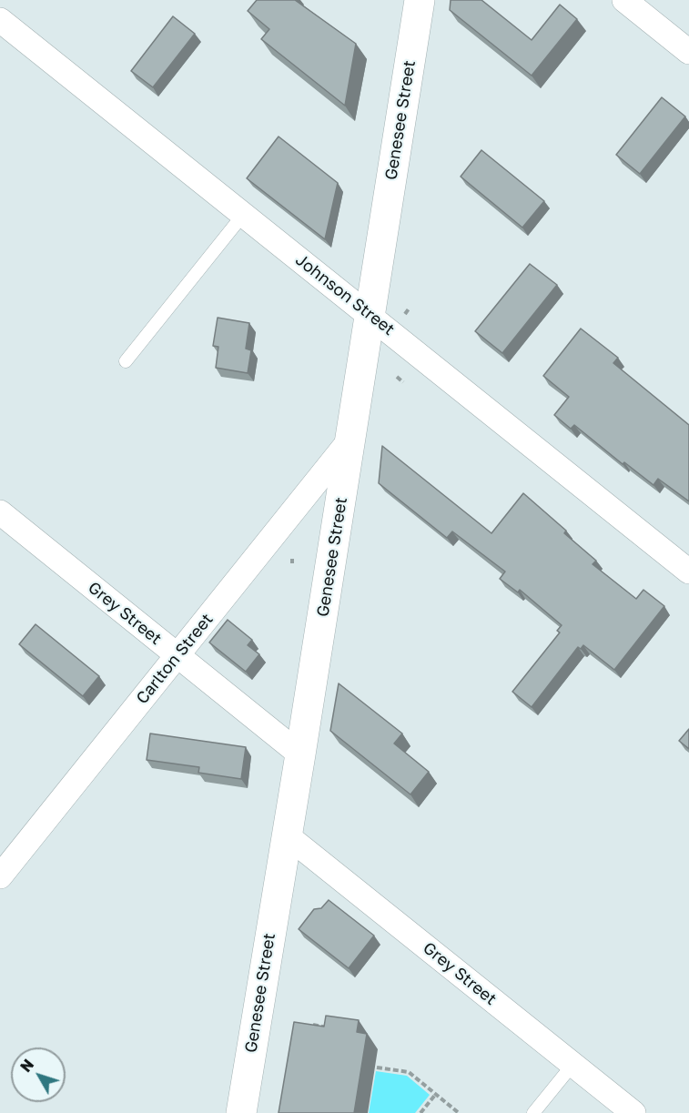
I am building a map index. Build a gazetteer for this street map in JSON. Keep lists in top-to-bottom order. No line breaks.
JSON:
{"streets":{"main road":["Genesee Street"],"street":["Johnson Street","Grey Street","Carlton Street"]},"crossings":[["Genesee Street","Johnson Street"],["Genesee Street","Grey Street"],["Genesee Street","Carlton Street"],["Grey Street","Carlton Street"]],"north":"top left"}
